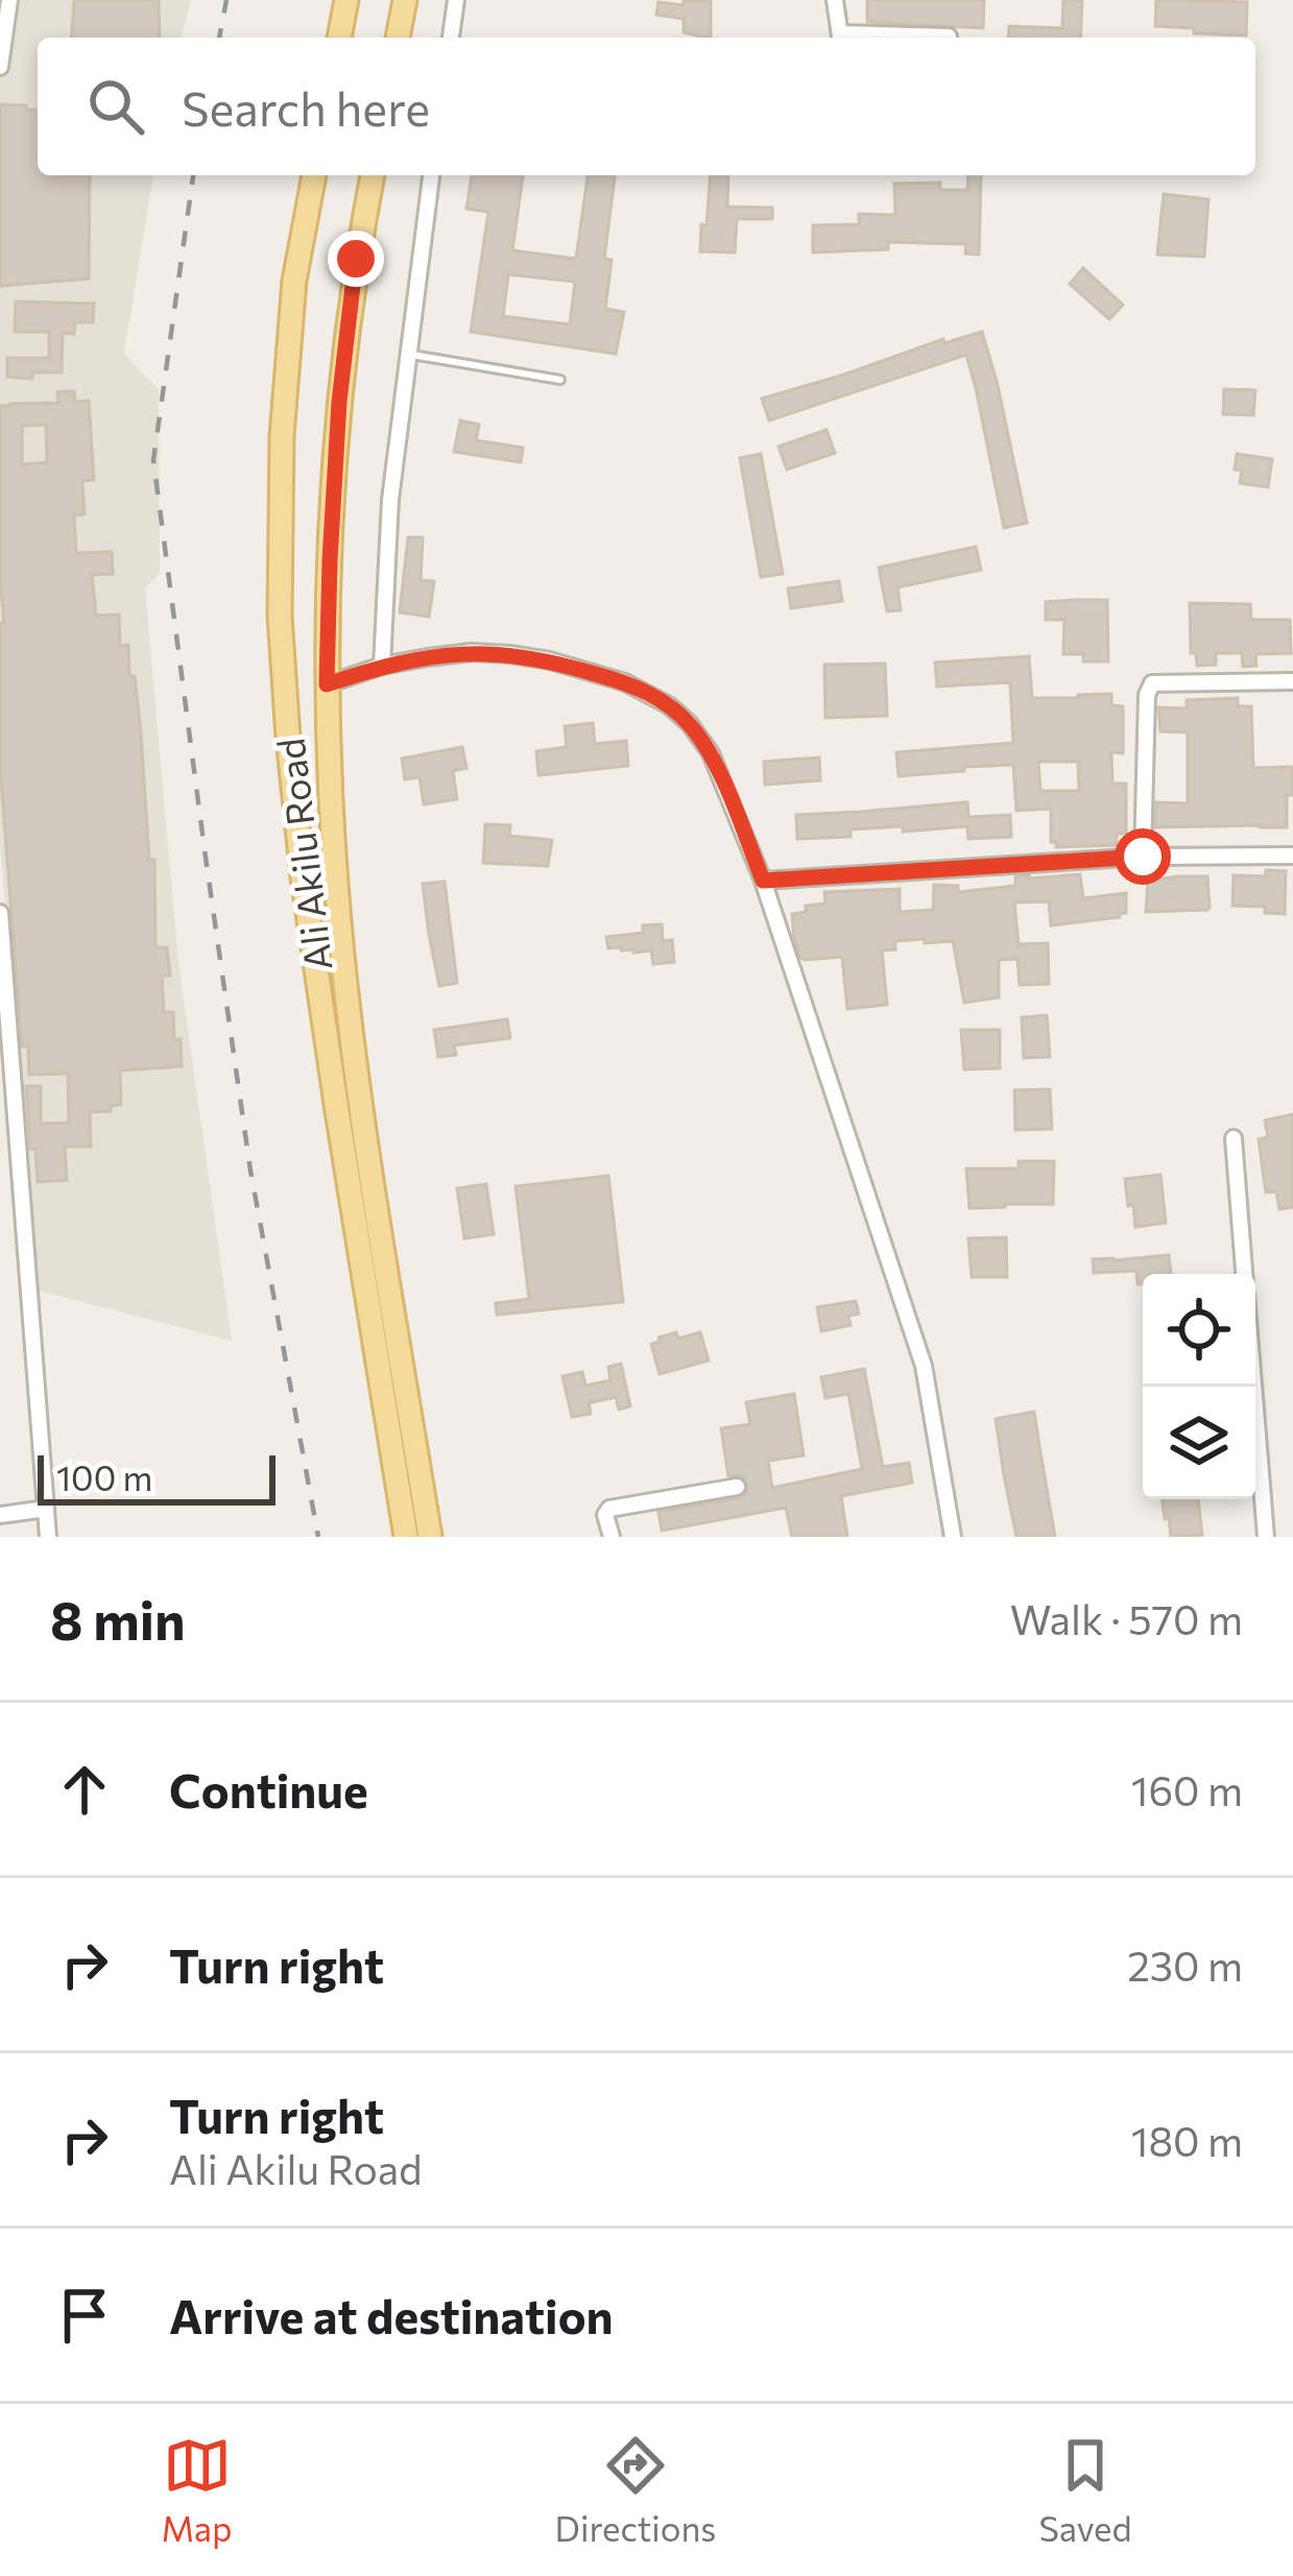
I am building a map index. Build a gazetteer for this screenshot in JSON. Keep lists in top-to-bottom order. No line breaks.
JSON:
{"streets":{"main road":["Ali Akilu Road"]},"scale_bar":"100 m","page":{"search":"Search here","scale":"100 m","heading":["8 min","Walk · 570 m"],"list":[["Continue","160 m"],["Turn right","230 m"],["Turn right","Ali Akilu Road","180 m"],"Arrive at destination"],"nav":["Map","Directions","Saved"]}}
